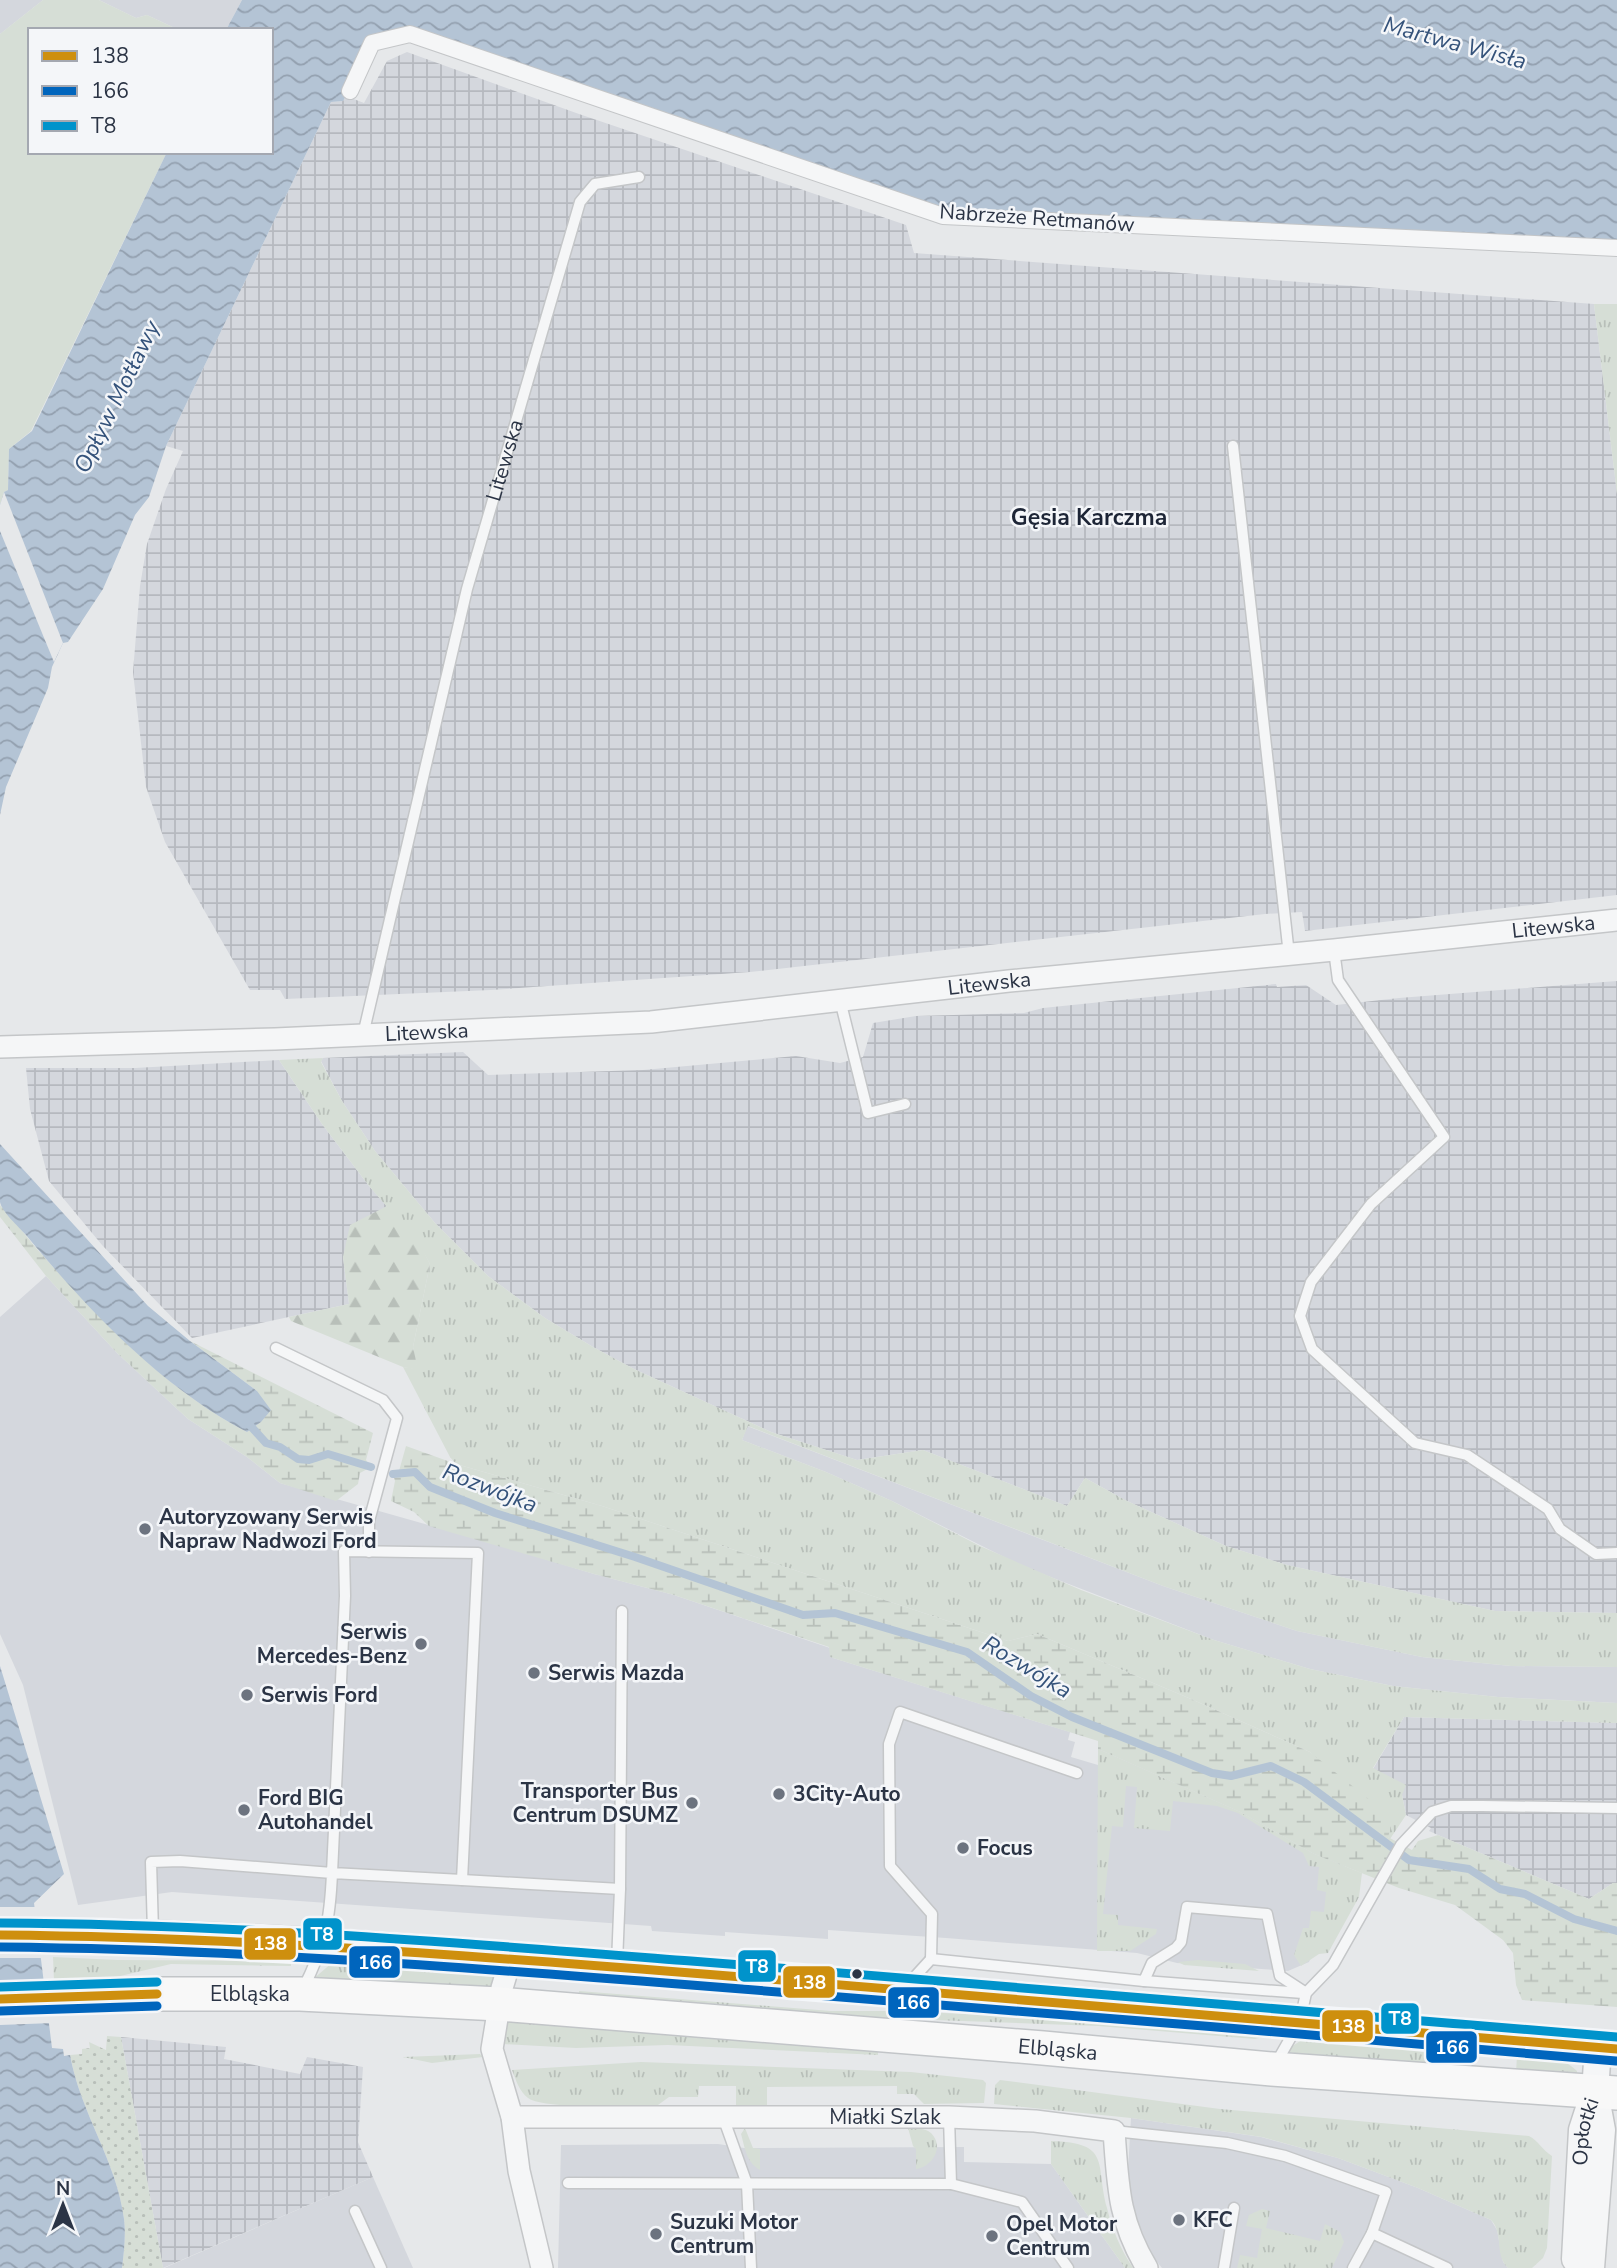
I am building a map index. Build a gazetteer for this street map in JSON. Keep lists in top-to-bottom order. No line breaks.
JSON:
{"streets":{"main road":["Elbląska"],"street":["Nabrzeże Retmanów","Litewska","Miałki Szlak","Opłotki"]},"crossings":[["Elbląska","Opłotki"]],"districts":["Gęsia Karczma"],"water":["Martwa Wisła","Opływ Motławy","Rozwójka"],"places":["Autoryzowany Serwis Napraw Nadwozi Ford","Serwis Mercedes-Benz","Serwis Mazda","Serwis Ford","3City-Auto","Transporter Bus Centrum DSUMZ","Ford BIG Autohandel","Focus","KFC","Suzuki Motor Centrum","Opel Motor Centrum"],"lines":["transit line T8","transit line 138","transit line 166"],"legend":["138","166","T8"],"north":"top"}
